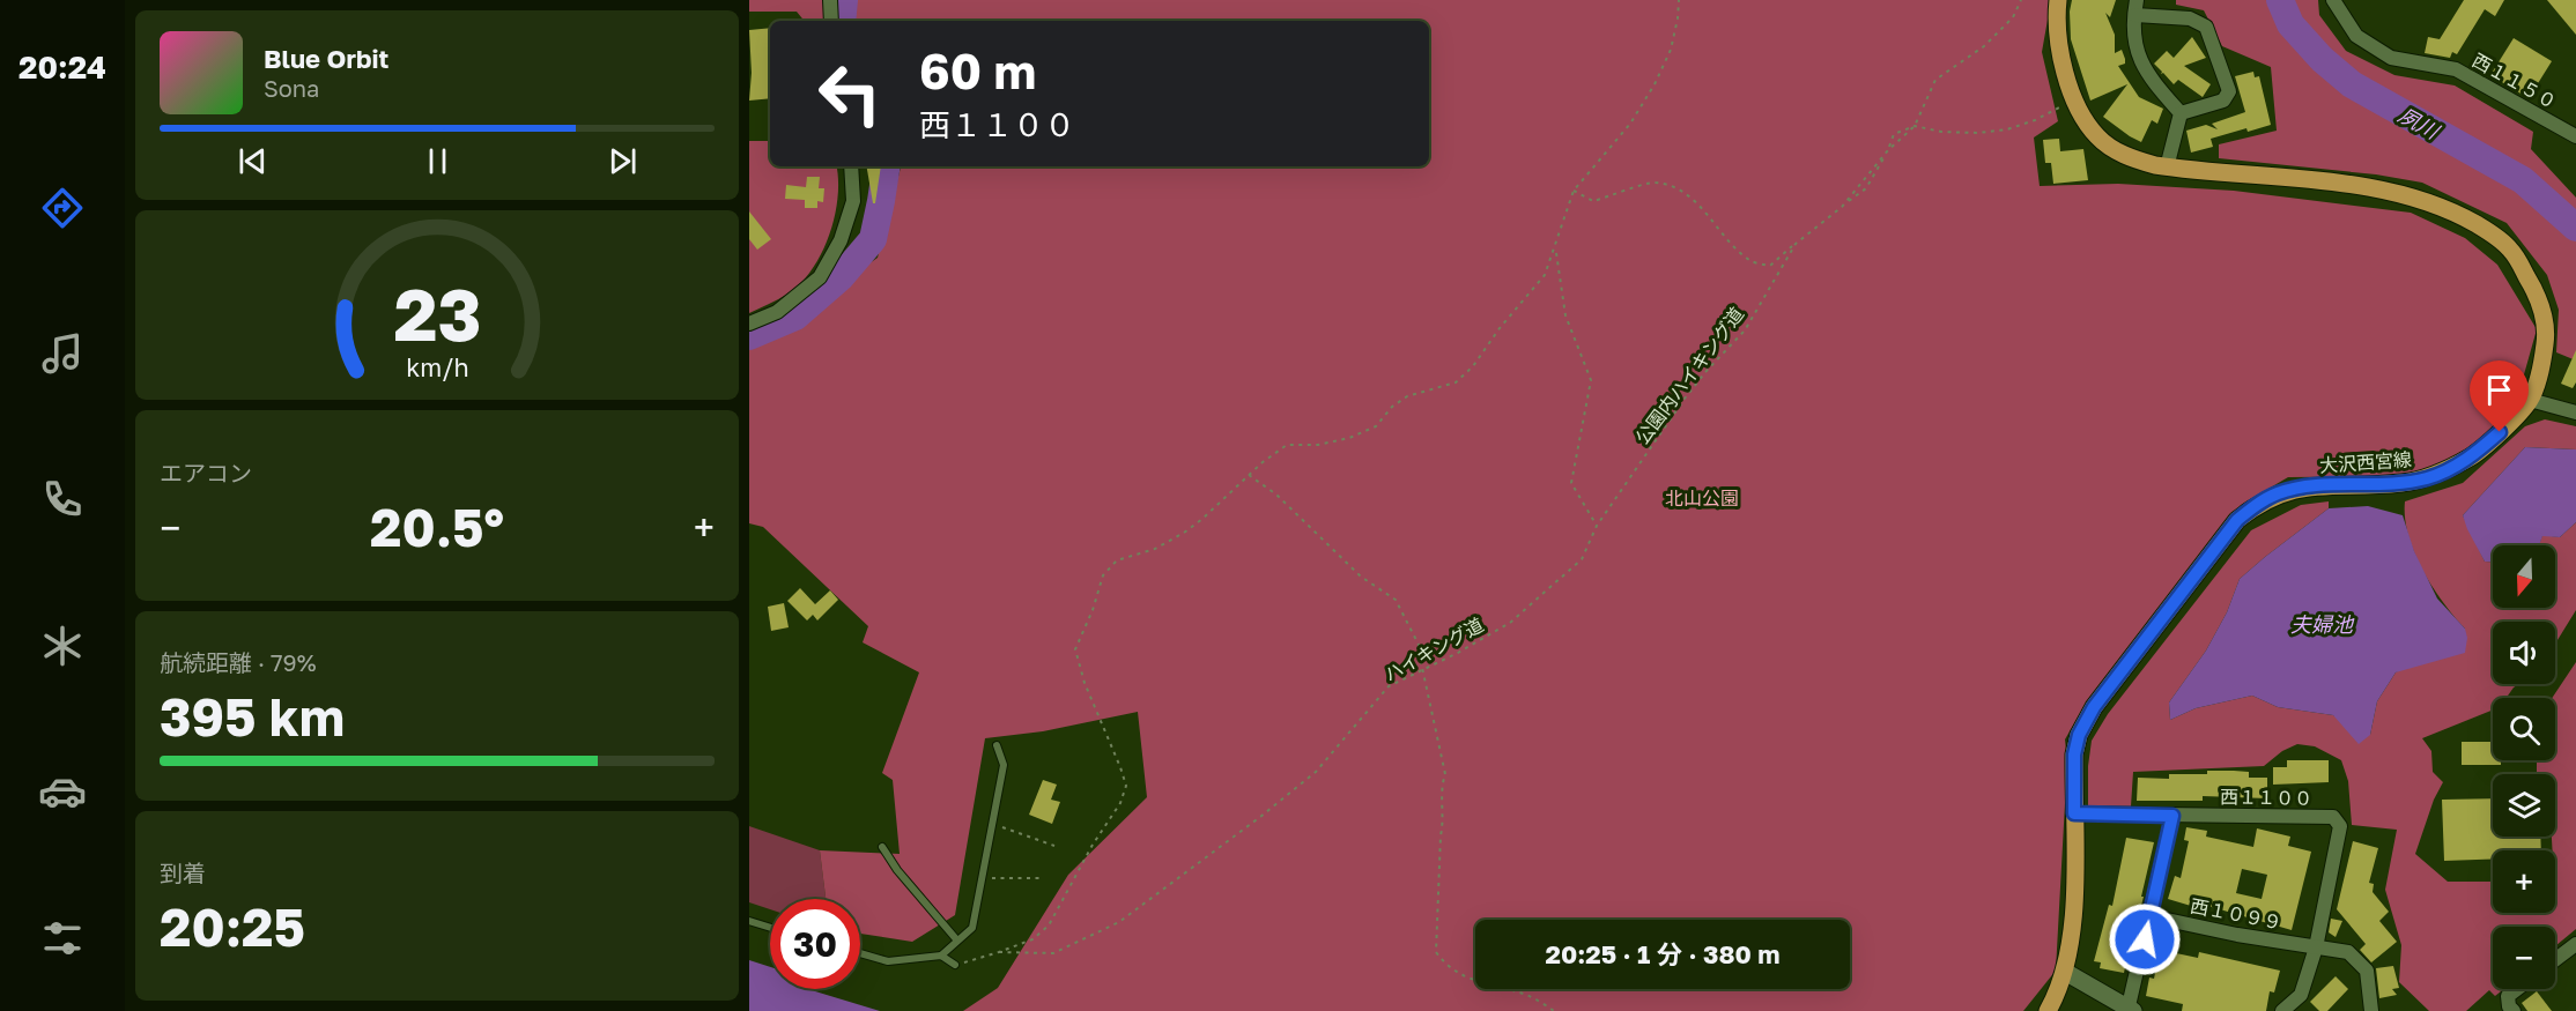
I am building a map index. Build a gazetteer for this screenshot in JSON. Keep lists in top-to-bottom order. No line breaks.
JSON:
{"streets":{"main road":["大沢西宮線"],"street":["西１１５０","西１１００","西１０９９"],"path":["公園内ハイキング道","ハイキング道"]},"crossings":[["公園内ハイキング道","ハイキング道"],["大沢西宮線","西１１００"],["西１１００","西１０９９"]],"water":["夙川","夫婦池"],"parks":["北山公園"],"north":"bottom","page":{"tabs":"20:24","turn":["60 m","西１１００"],"song":["Blue Orbit","Sona"],"tile":["エアコン",["航続距離 · 79%","395 km"],["到着","20:25"]],"heat":["−","20.5°","+"],"map_buttons":["+","−"],"limit":"30","trip":"20:25 · 1 分 · 380 m","gauge":["23","km/h"]}}
